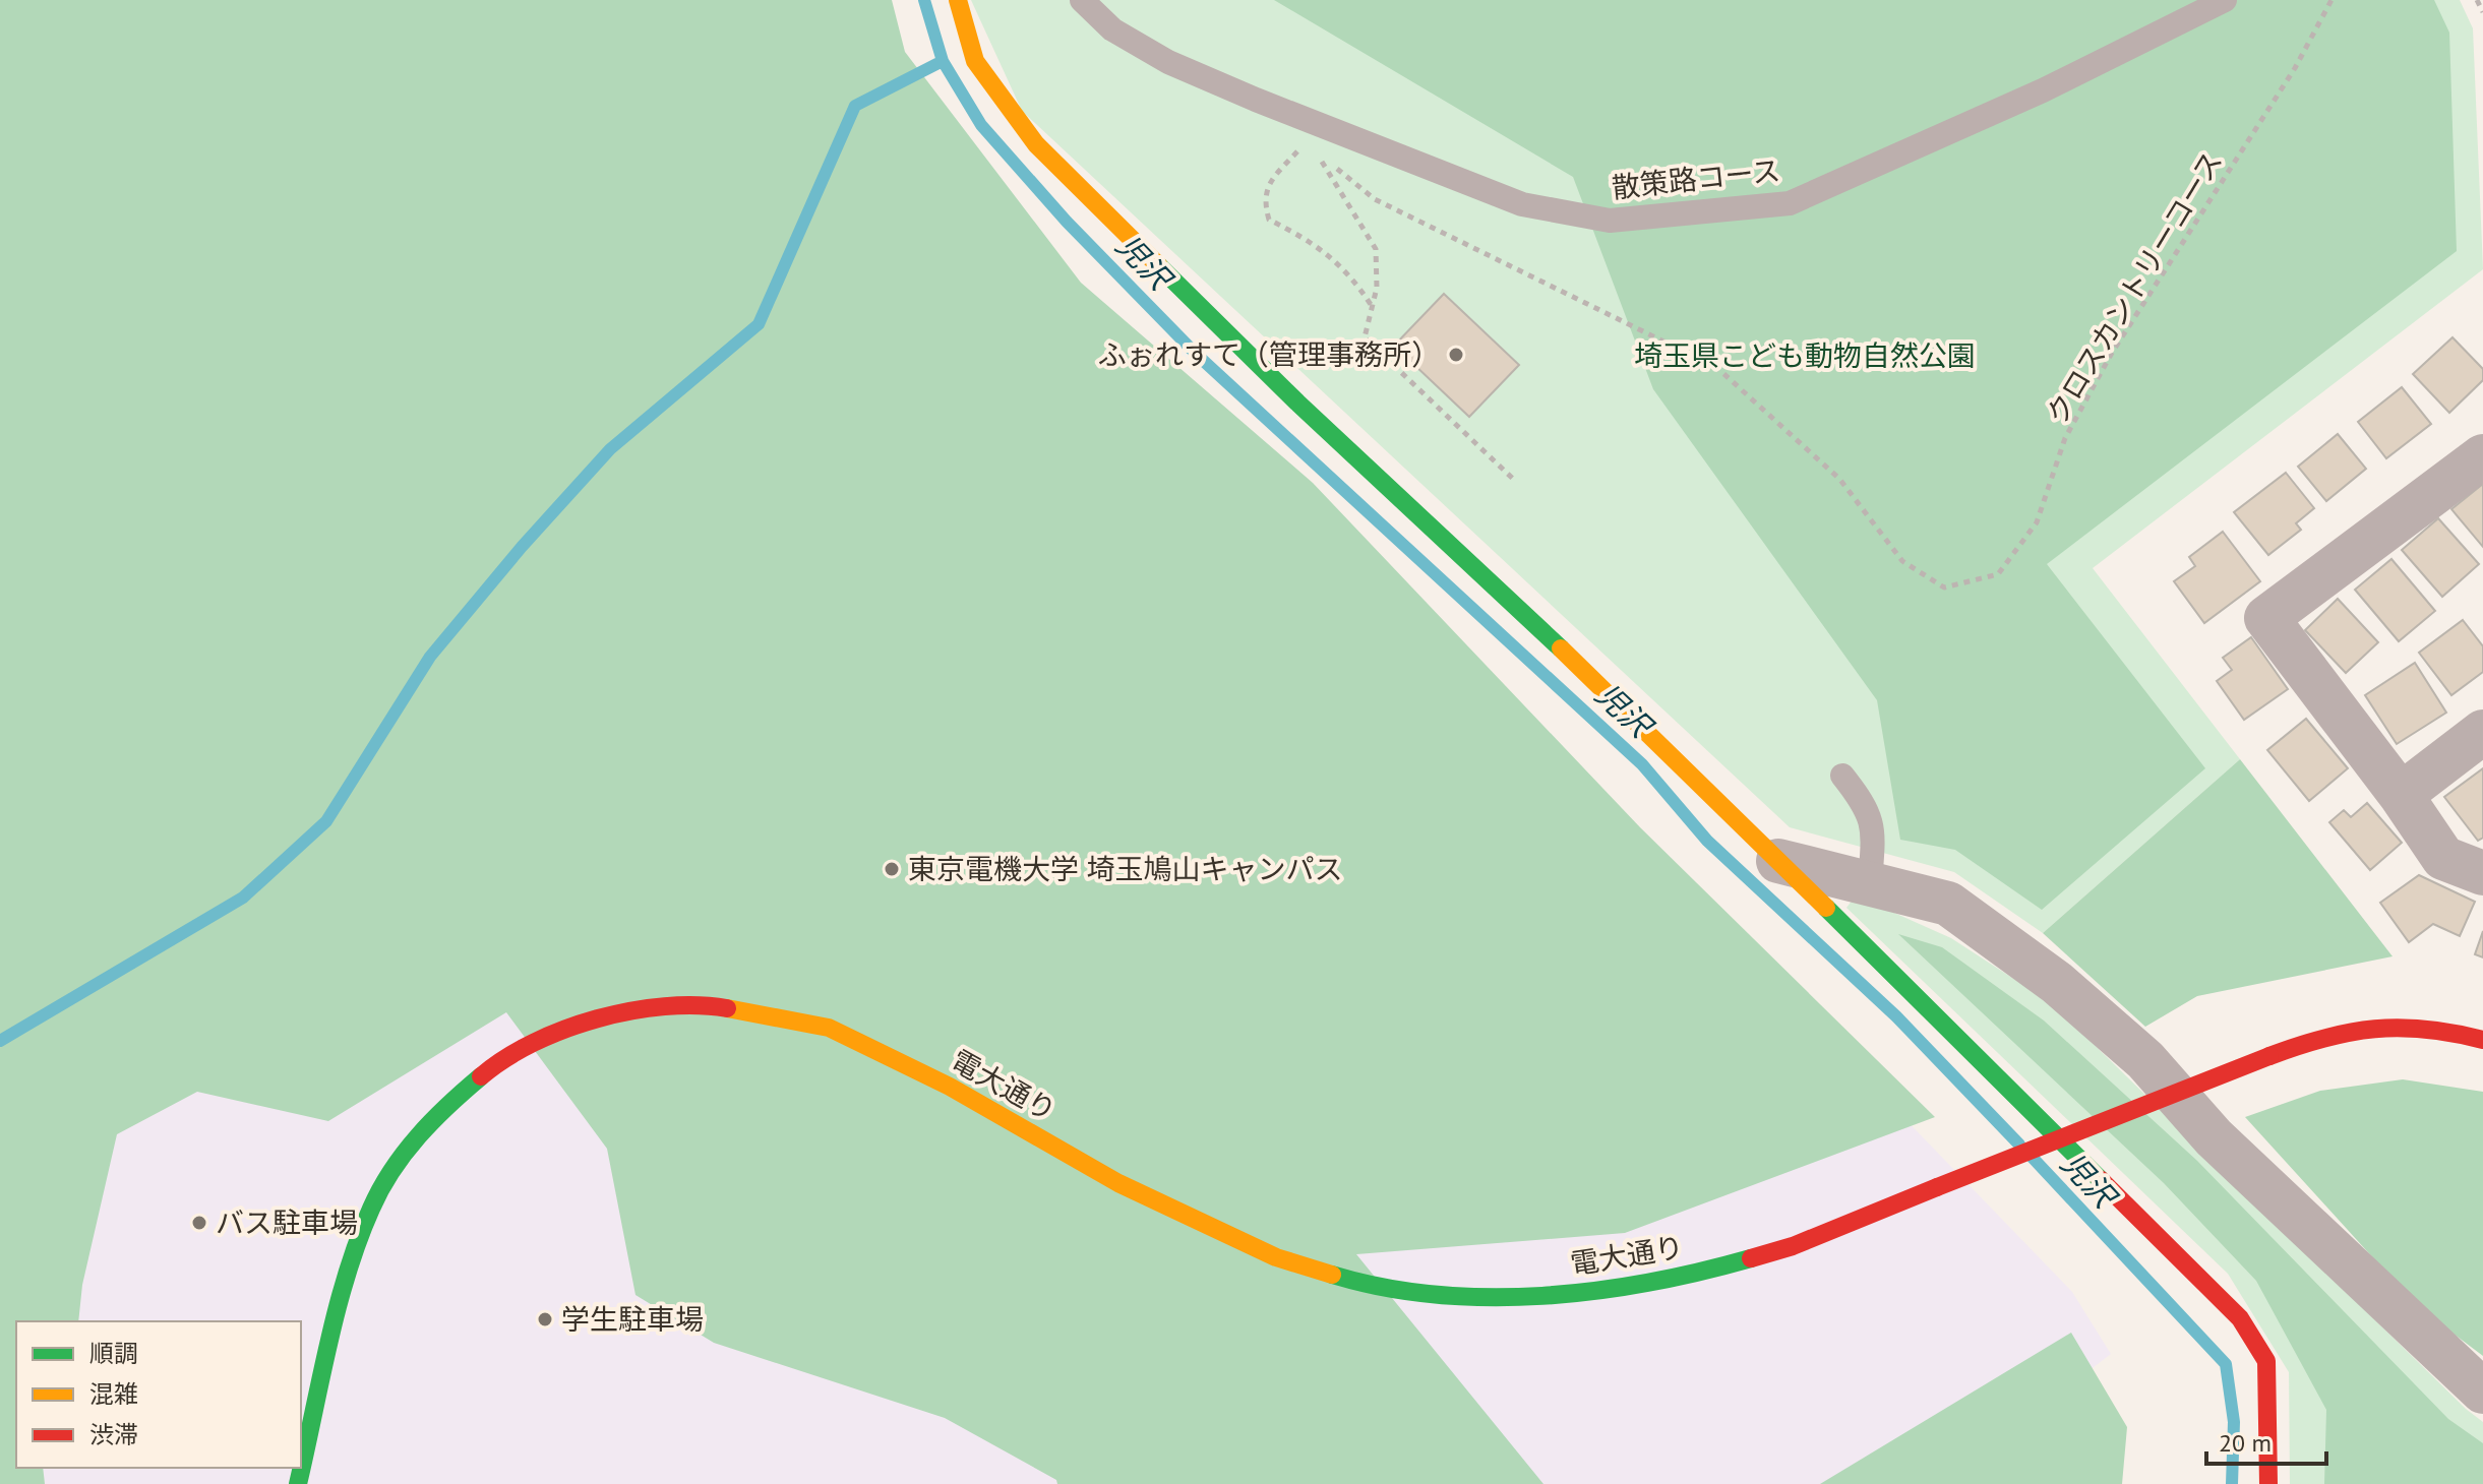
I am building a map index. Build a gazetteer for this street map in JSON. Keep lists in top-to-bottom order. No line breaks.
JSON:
{"streets":{"street":["電大通り"],"lane":["散策路コース"],"path":["クロスカントリーコース"]},"water":["児沢"],"parks":["埼玉県こども動物自然公園"],"places":["ふぉれすて（管理事務所）","東京電機大学 埼玉鳩山キャンパス","バス駐車場","学生駐車場"],"legend":["順調","混雑","渋滞"],"scale_bar":"20 m"}
